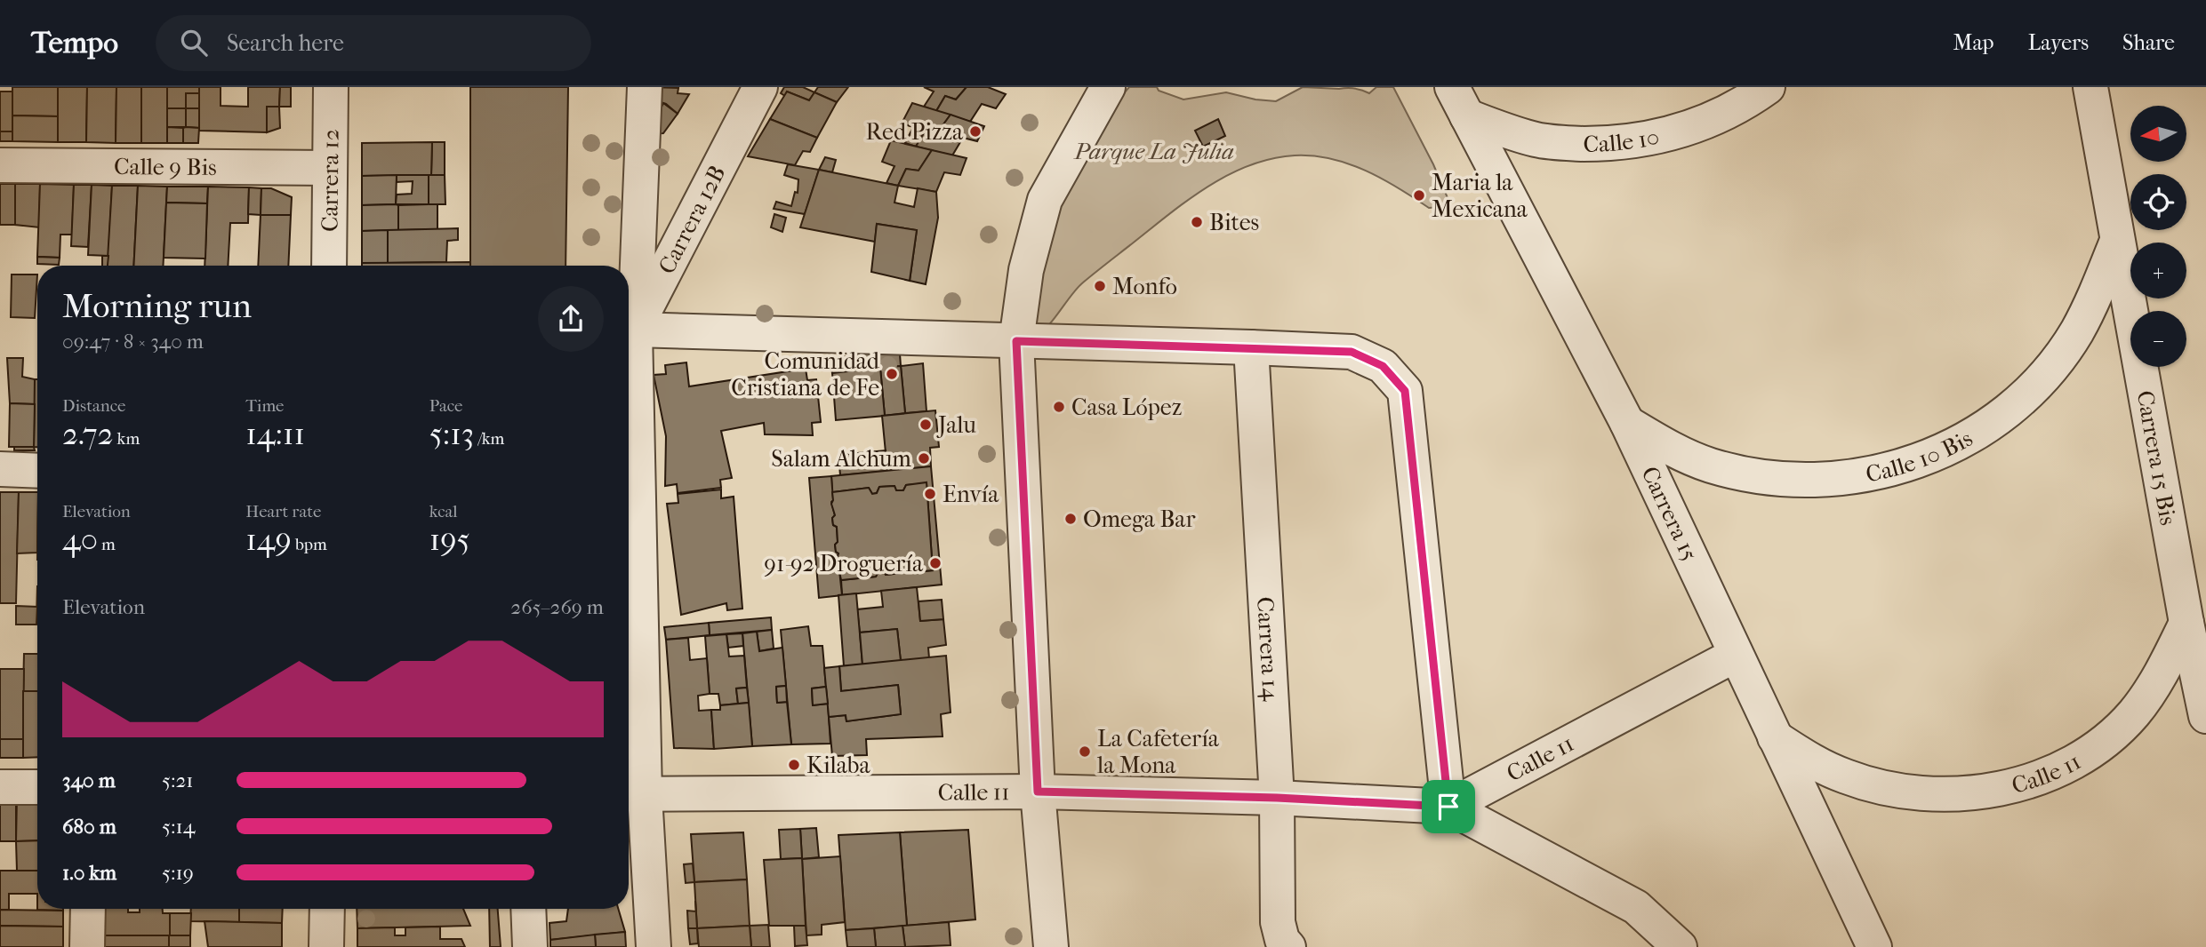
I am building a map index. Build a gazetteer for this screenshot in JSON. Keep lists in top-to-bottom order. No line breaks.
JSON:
{"streets":{"street":["Calle 10","Calle 9 Bis","Carrera 12","Carrera 12B","Calle 10 Bis","Carrera 15 Bis","Carrera 15","Carrera 14","Calle 11"]},"crossings":[["Calle 10","Carrera 15"],["Calle 9 Bis","Carrera 12"],["Calle 10 Bis","Carrera 15 Bis"],["Calle 10 Bis","Carrera 15"],["Carrera 15 Bis","Calle 11"],["Carrera 15","Calle 11"],["Carrera 14","Calle 11"]],"parks":["Parque La Julia"],"places":["Red Pizza","Maria la Mexicana","Bites","Monfo","Comunidad Cristiana de Fe","Casa López","Jalu","Salam Alchum","Envía","Omega Bar","91-92 Droguería","La Cafetería la Mona","Kilaba"],"north":"left","page":{"header":"Tempo","search":"Search here","nav":["Map","Layers","Share"],"map_buttons":["+","−"],"heading":["Morning run","09:47 · 8 × 340 m"],"stats":[["Distance","2.72 km"],["Time","14:11"],["Pace","5:13 /km"],["Elevation","40 m"],["Heart rate","149 bpm"],["kcal","195"]],"chart":["Elevation","265–269 m"],"list":[{"name":"340 m","note":"5:21"},{"name":"680 m","note":"5:14"},{"name":"1.0 km","note":"5:19"}]}}
